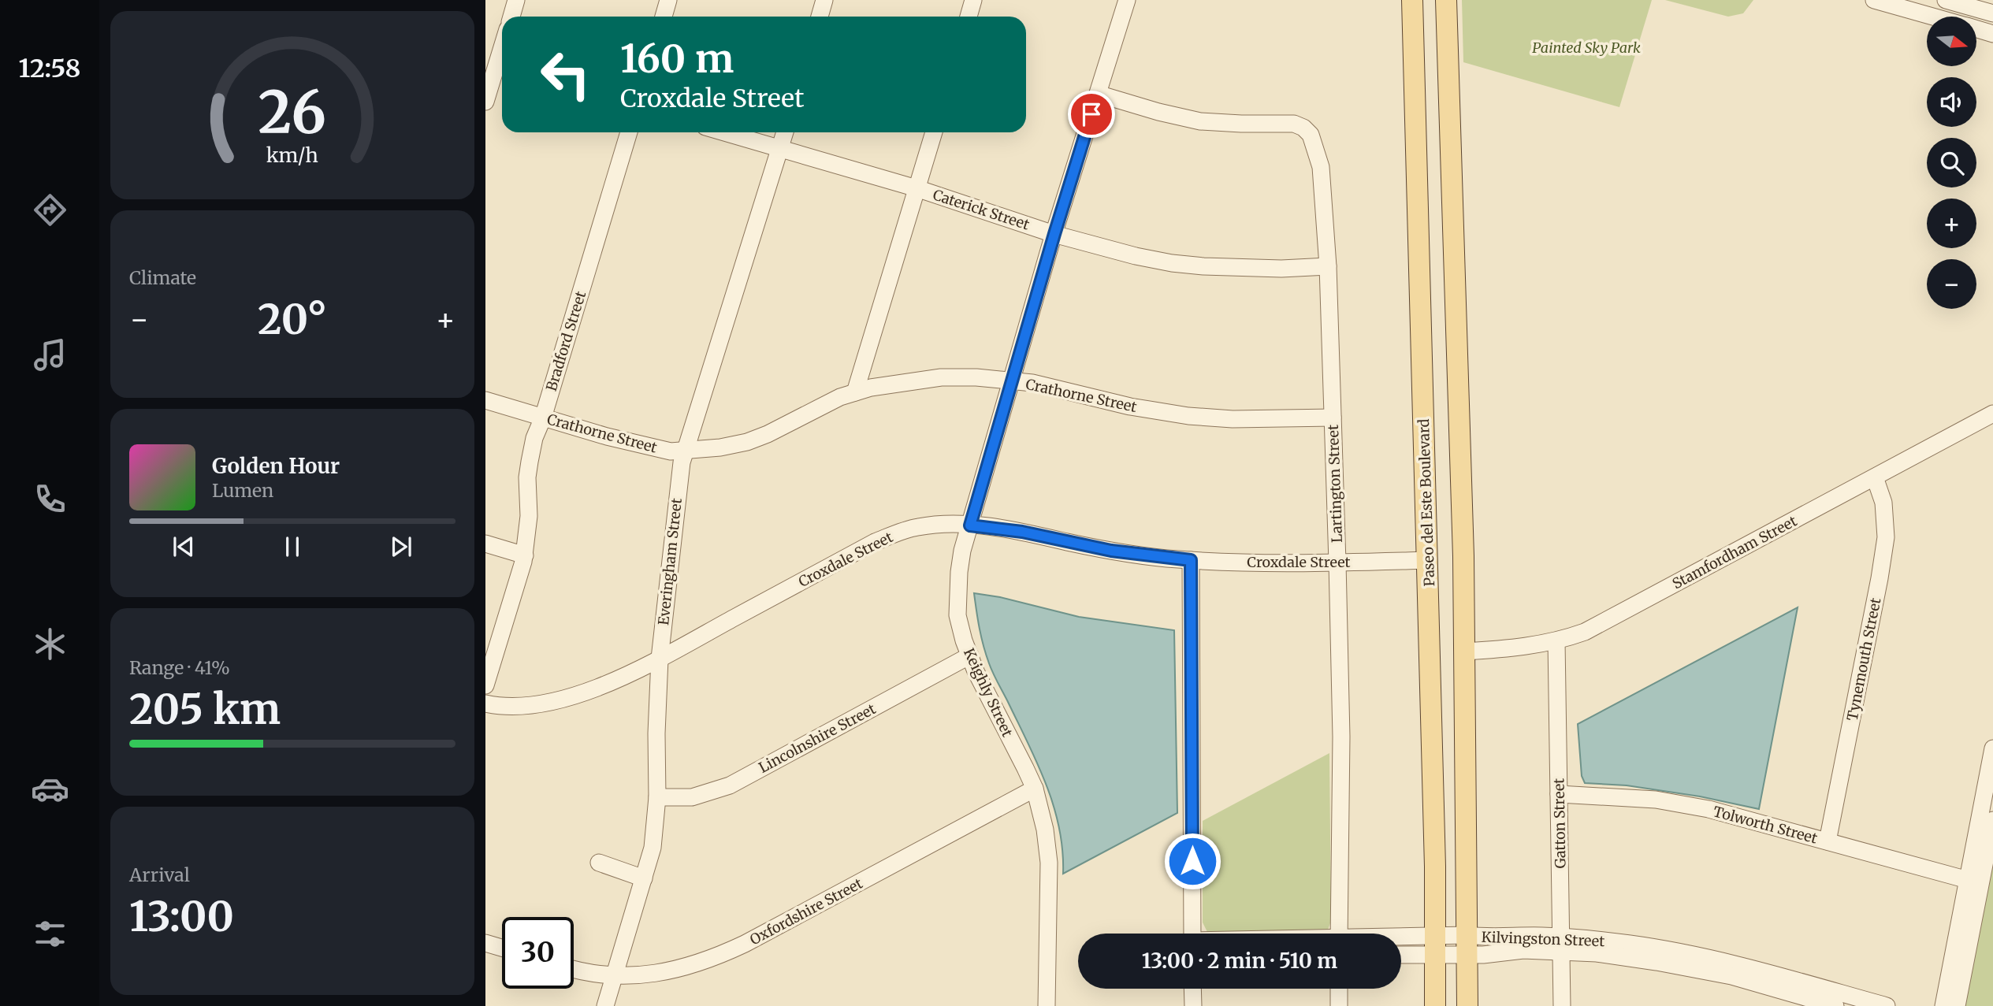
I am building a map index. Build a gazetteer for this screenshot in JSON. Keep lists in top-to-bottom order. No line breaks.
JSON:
{"streets":{"main road":["Paseo del Este Boulevard"],"street":["Caterick Street","Bradford Street","Crathorne Street","Lartington Street","Stamfordham Street","Croxdale Street","Everingham Street","Tynemouth Street","Keighly Street","Lincolnshire Street","Gatton Street","Tolworth Street","Oxfordshire Street","Kilvingston Street"]},"crossings":[["Caterick Street","Lartington Street"],["Caterick Street","Everingham Street"],["Caterick Street","Keighly Street"],["Bradford Street","Crathorne Street"],["Crathorne Street","Lartington Street"],["Crathorne Street","Everingham Street"],["Crathorne Street","Keighly Street"],["Lartington Street","Croxdale Street"],["Lartington Street","Keighly Street"],["Paseo del Este Boulevard","Croxdale Street"],["Paseo del Este Boulevard","Kilvingston Street"],["Stamfordham Street","Tynemouth Street"],["Stamfordham Street","Gatton Street"],["Croxdale Street","Everingham Street"],["Croxdale Street","Keighly Street"],["Everingham Street","Lincolnshire Street"],["Everingham Street","Oxfordshire Street"],["Tynemouth Street","Tolworth Street"],["Keighly Street","Lincolnshire Street"],["Keighly Street","Oxfordshire Street"],["Gatton Street","Tolworth Street"],["Gatton Street","Kilvingston Street"]],"parks":["Painted Sky Park"],"north":"right","page":{"tabs":"12:58","map_buttons":["+","−"],"turn":["160 m","Croxdale Street"],"tile":["Climate",["Range · 41%","205 km"],["Arrival","13:00"]],"heat":["−","20°","+"],"song":["Golden Hour","Lumen"],"limit":"30","trip":"13:00 · 2 min · 510 m","gauge":["26","km/h"]}}
